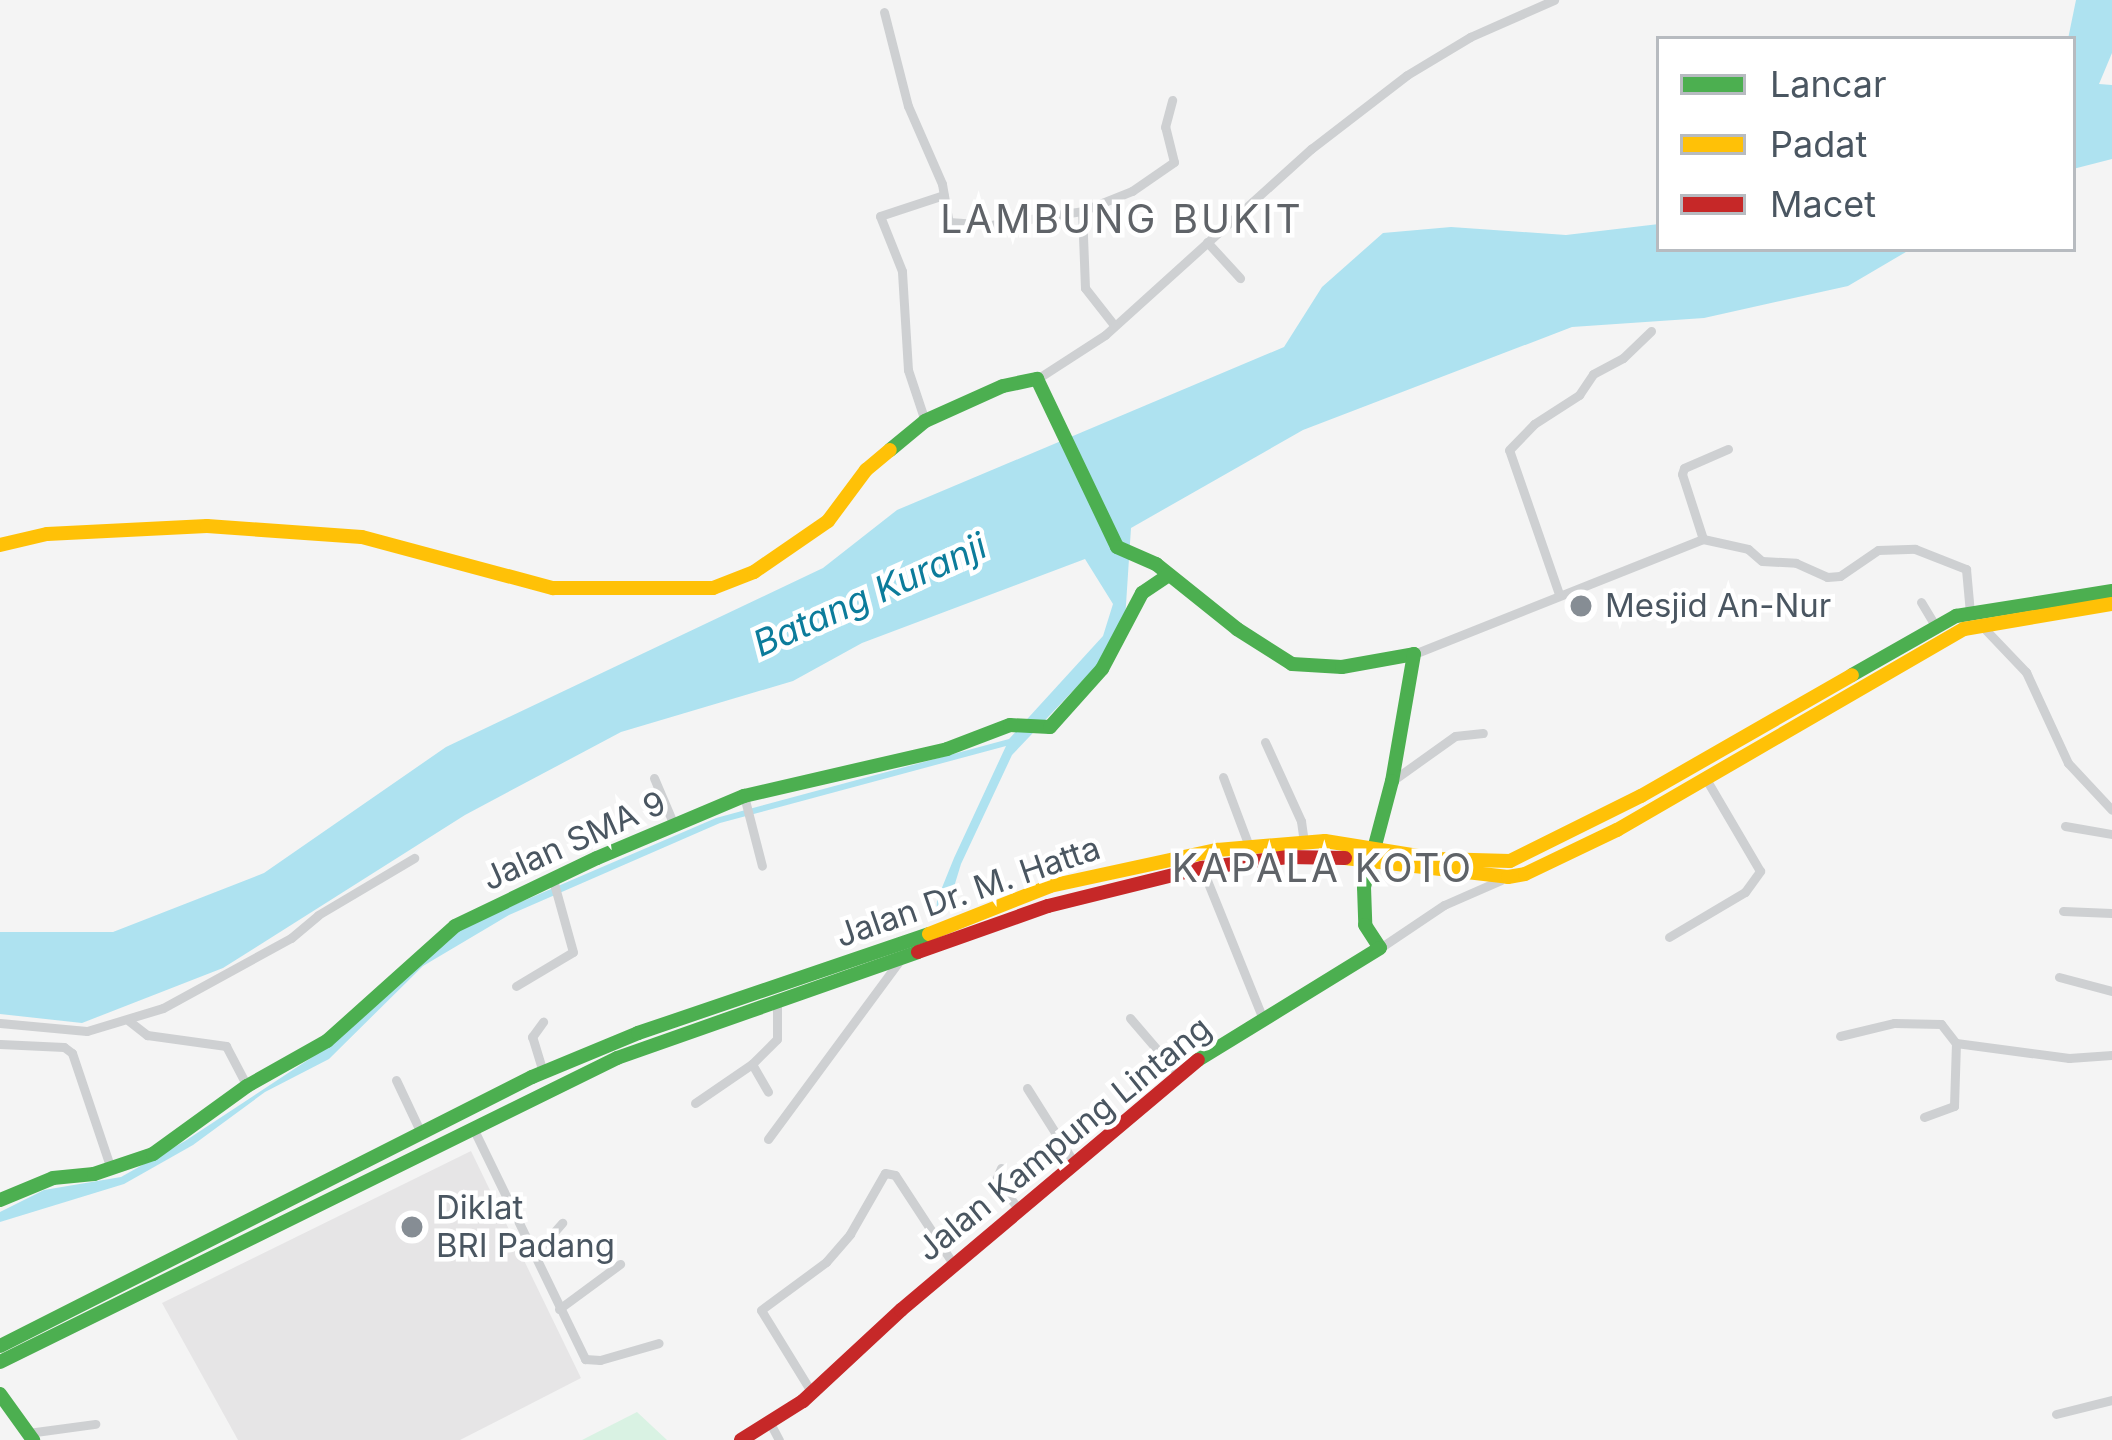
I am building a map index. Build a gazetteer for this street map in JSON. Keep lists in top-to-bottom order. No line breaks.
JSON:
{"streets":{"main road":["Jalan SMA 9","Jalan Dr. M. Hatta","Jalan Kampung Lintang"]},"crossings":[["Jalan Dr. M. Hatta","Jalan Kampung Lintang"]],"districts":["LAMBUNG BUKIT","KAPALA KOTO"],"water":["Batang Kuranji"],"places":["Mesjid An-Nur","Diklat BRI Padang"],"legend":["Lancar","Padat","Macet"]}
